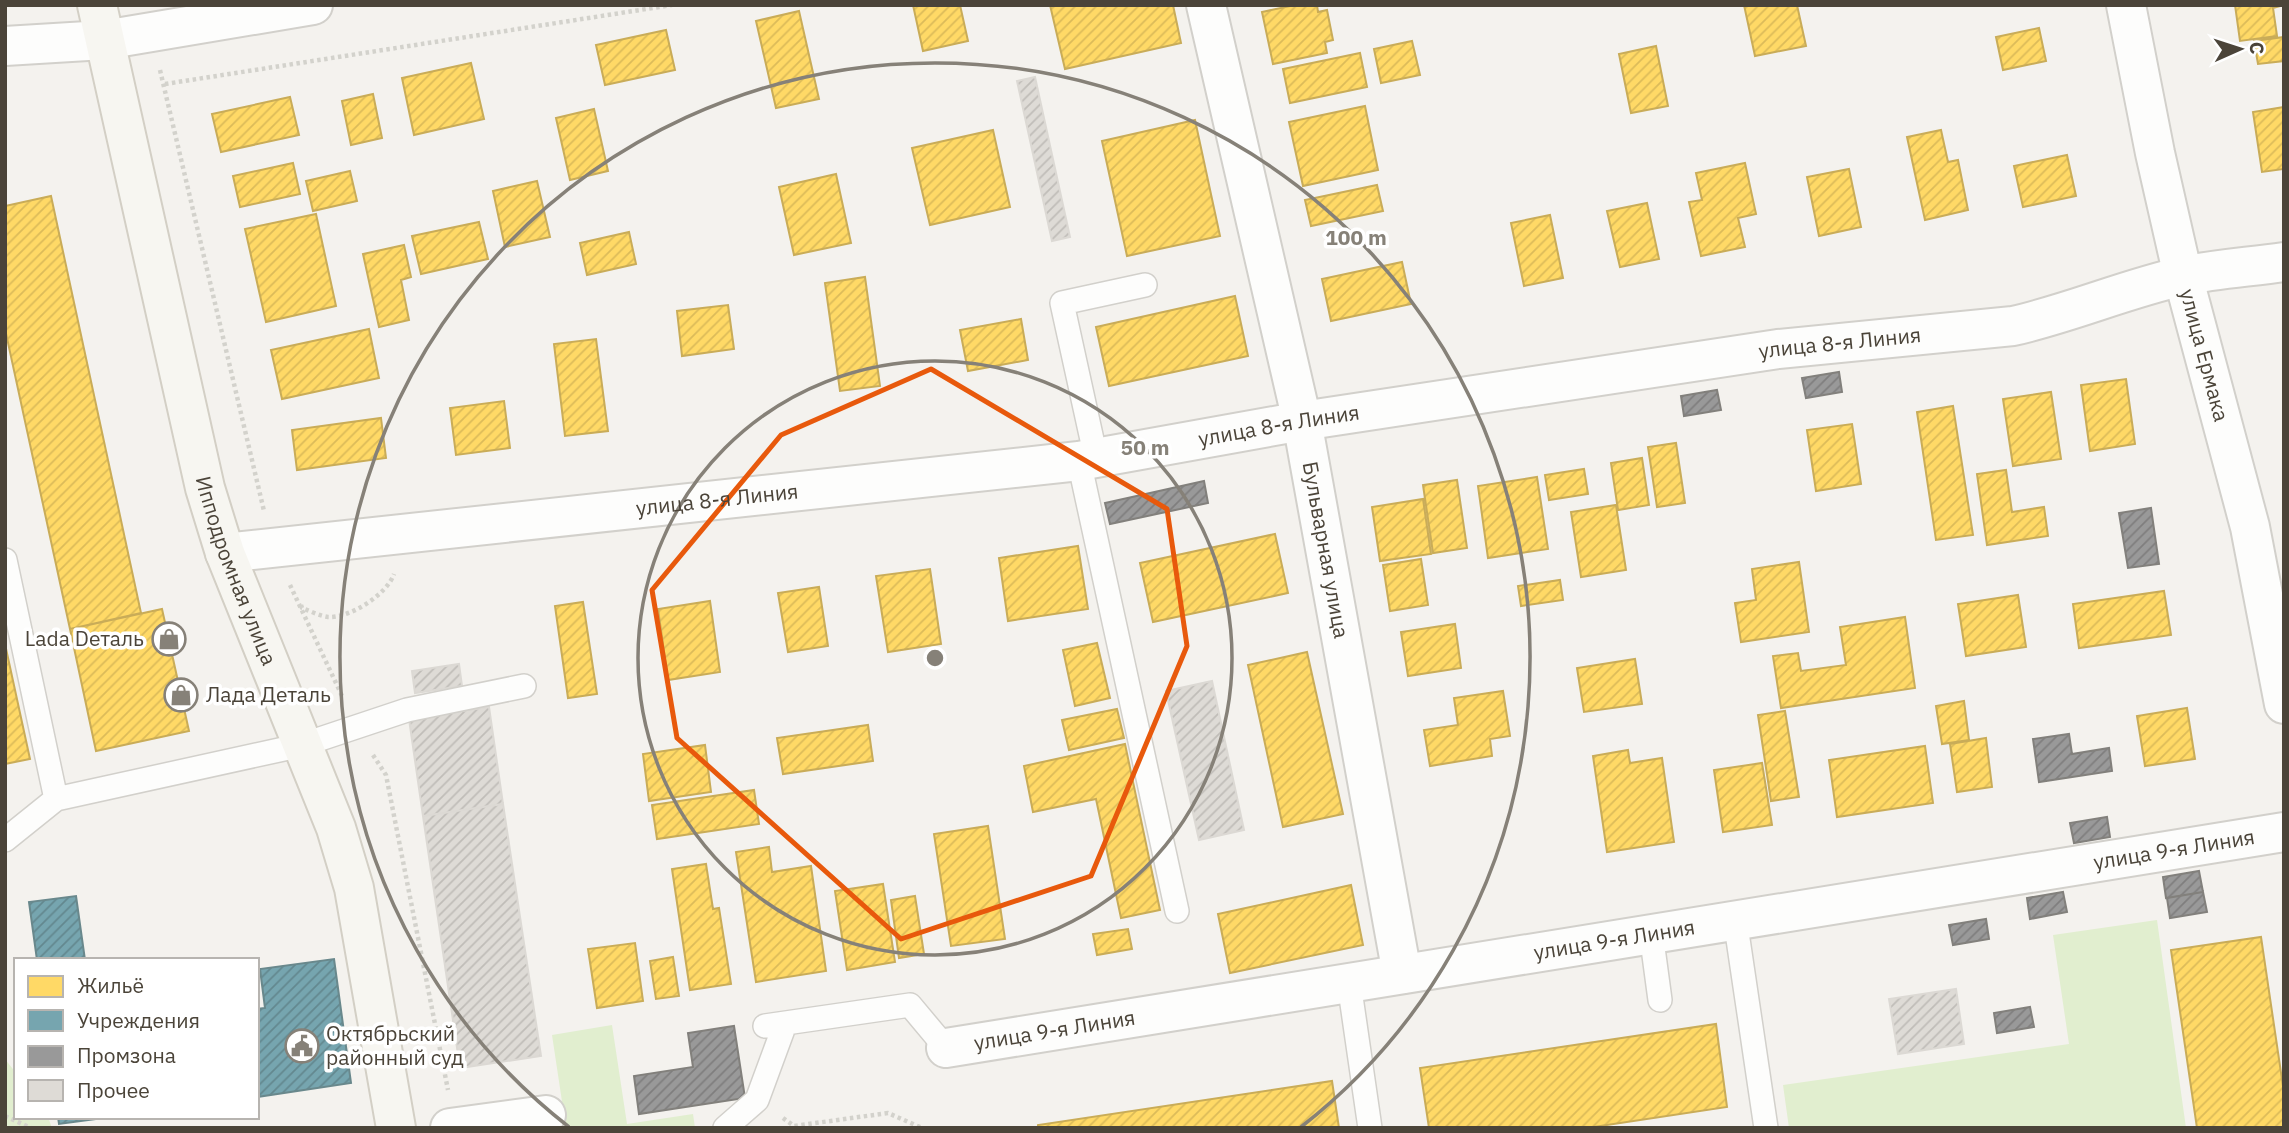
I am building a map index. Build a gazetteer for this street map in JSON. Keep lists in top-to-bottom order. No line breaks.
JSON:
{"streets":{"main road":["Ипподромная улица"],"street":["улица 8-я Линия","улица Ермака","Бульварная улица","улица 9-я Линия"]},"crossings":[["улица 8-я Линия","улица Ермака"],["улица 8-я Линия","Бульварная улица"],["улица 8-я Линия","Ипподромная улица"],["Бульварная улица","улица 9-я Линия"]],"places":{"shop":["Lada Dеталь","Лада Деталь"],"public building":["Октябрьский районный суд"]},"legend":["Жильё","Учреждения","Промзона","Прочее"],"north":"right","rings":["100 m","50 m"]}
